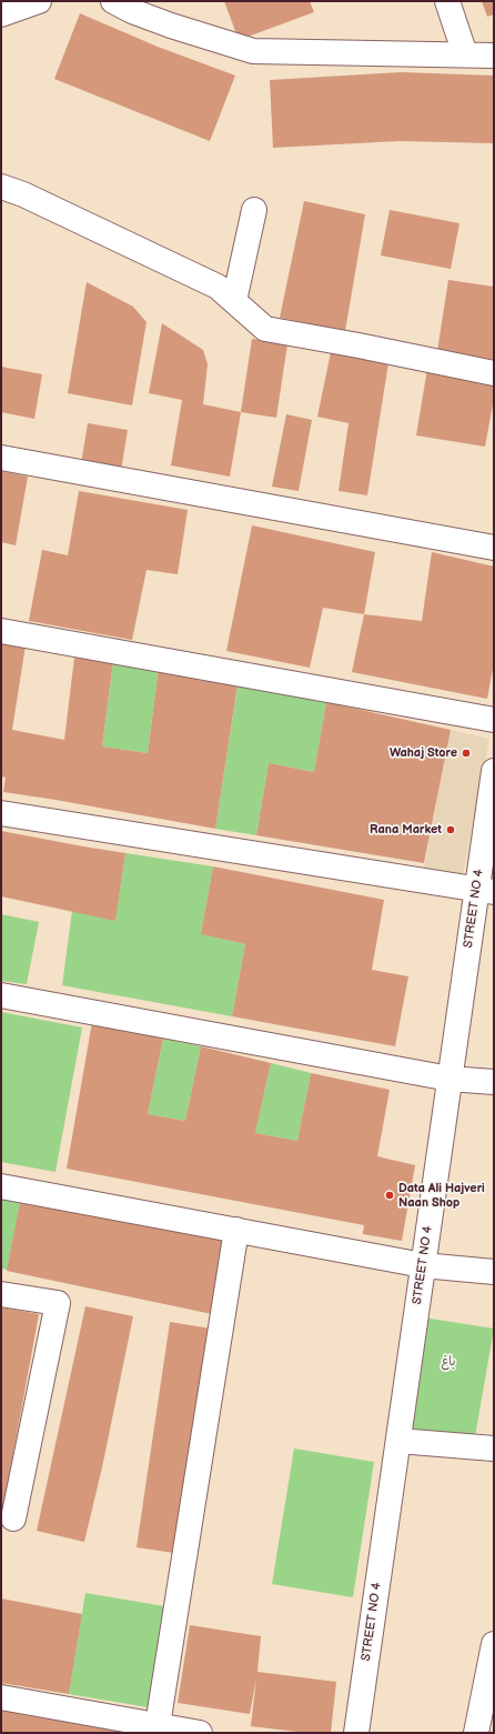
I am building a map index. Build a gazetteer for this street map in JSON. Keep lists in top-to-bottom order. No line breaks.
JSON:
{"streets":{"street":["STREET NO 4"]},"parks":["باغ"],"places":["Wahaj Store","Rana Market","Data Ali Hajveri Naan Shop"]}
